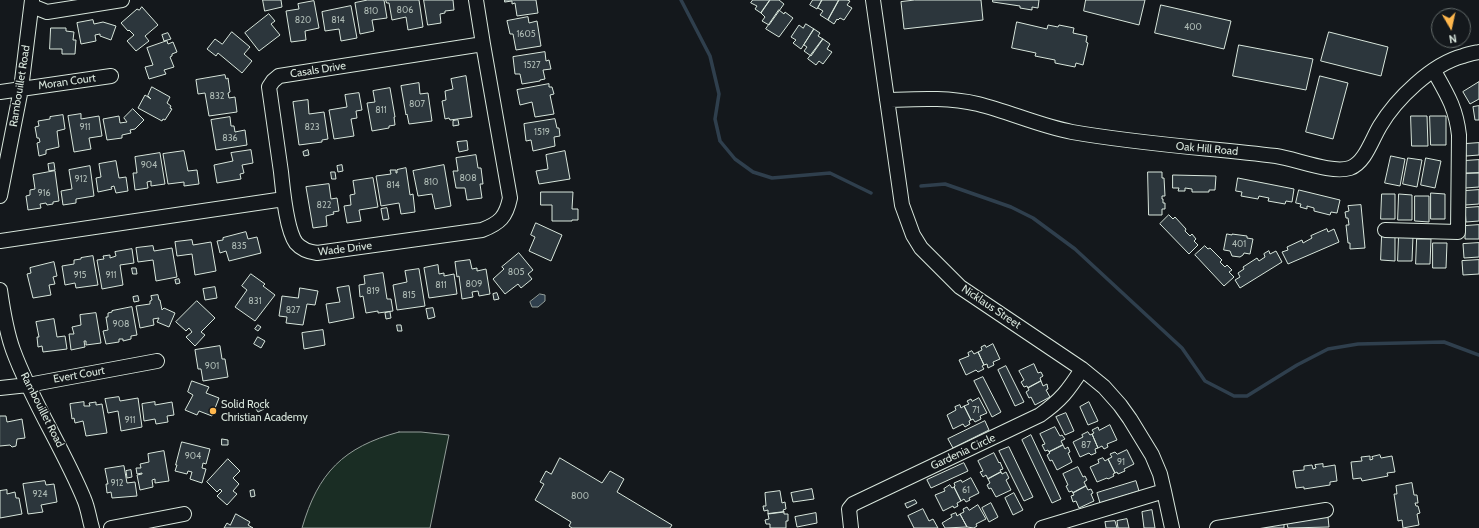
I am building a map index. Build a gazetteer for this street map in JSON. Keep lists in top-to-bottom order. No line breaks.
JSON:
{"streets":{"street":["Casals Drive","Moran Court","Rambouillet Road","Oak Hill Road","Wade Drive","Nicklaus Street","Evert Court","Gardenia Circle"]},"crossings":[["Casals Drive","Wade Drive"],["Moran Court","Rambouillet Road"],["Rambouillet Road","Evert Court"],["Oak Hill Road","Nicklaus Street"],["Nicklaus Street","Gardenia Circle"]],"places":["Solid Rock Christian Academy"],"house_numbers":["806","810","820","814","400","1605","1527","832","807","811","911","823","1519","836","904","808","912","810","814","916","822","401","835","805","915","911","809","811","819","815","831","827","908","901","71","911","87","904","91","912","61","924","800"],"north":"bottom"}
